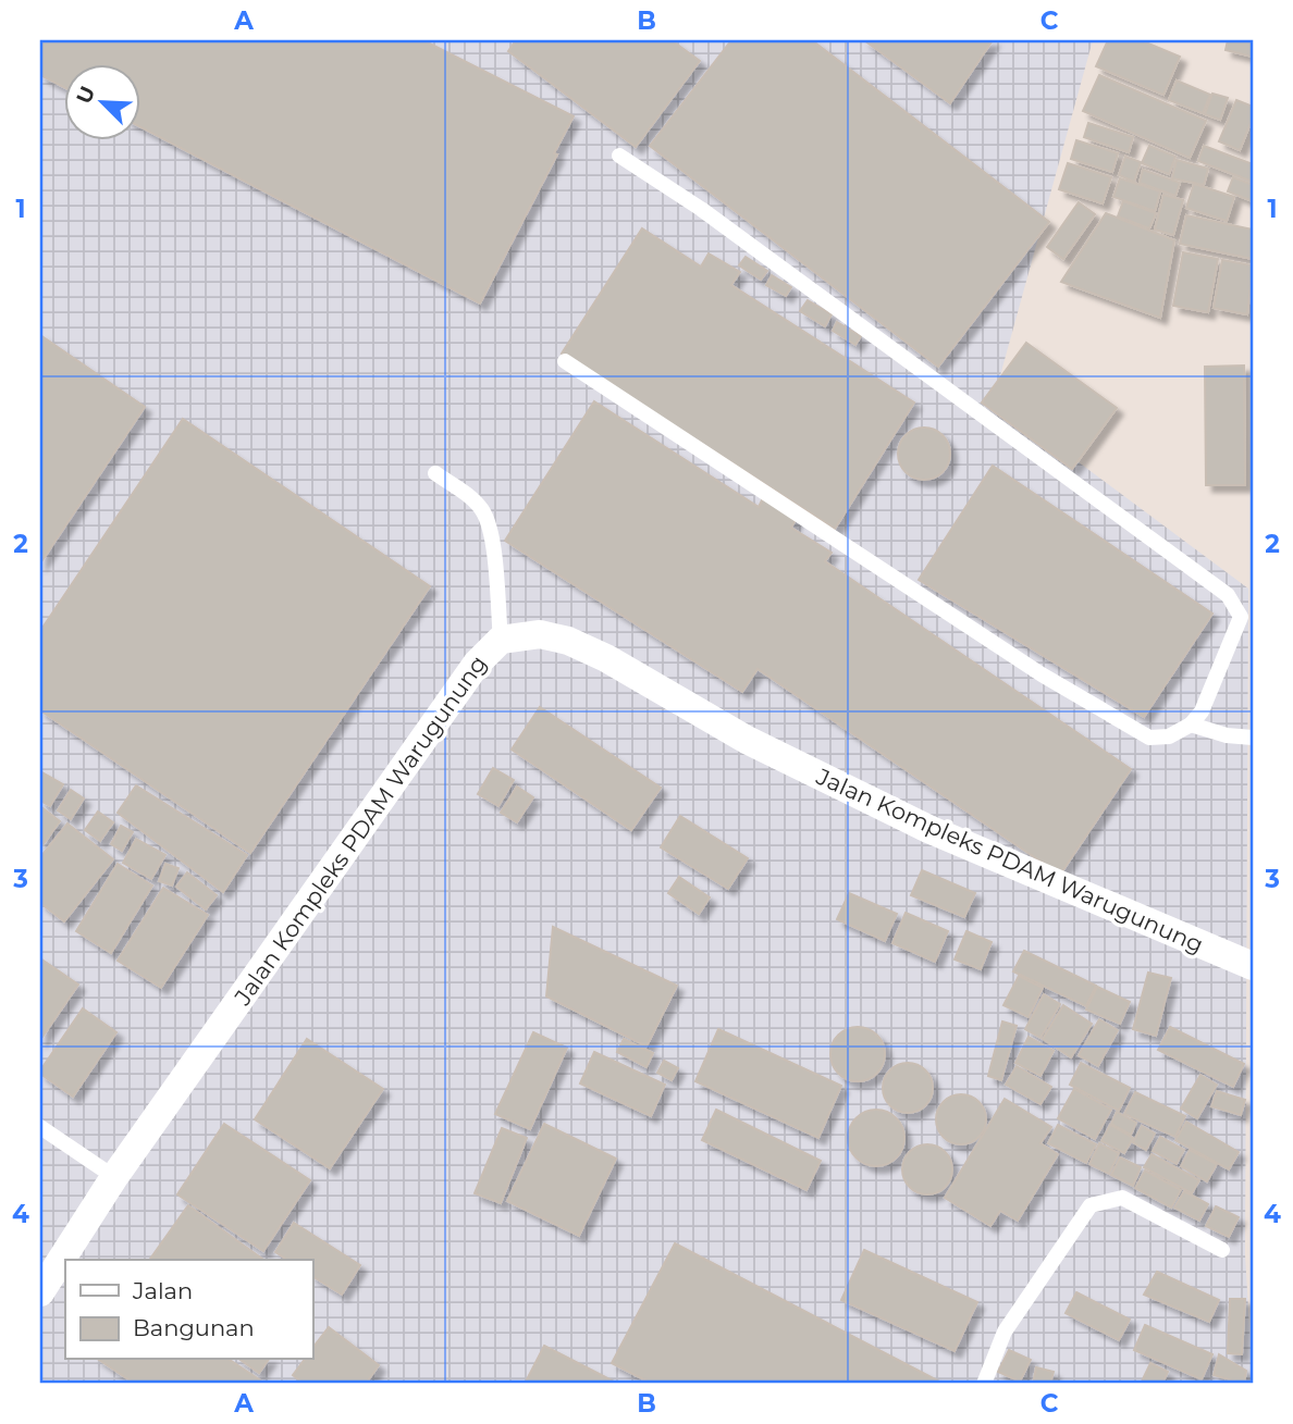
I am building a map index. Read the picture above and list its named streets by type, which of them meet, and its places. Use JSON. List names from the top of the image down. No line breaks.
{"streets":{"street":["Jalan Kompleks PDAM Warugunung"]},"legend":["Jalan","Bangunan"],"north":"top left","grid":{"columns":["A","B","C"],"rows":["1","2","3","4"]}}
